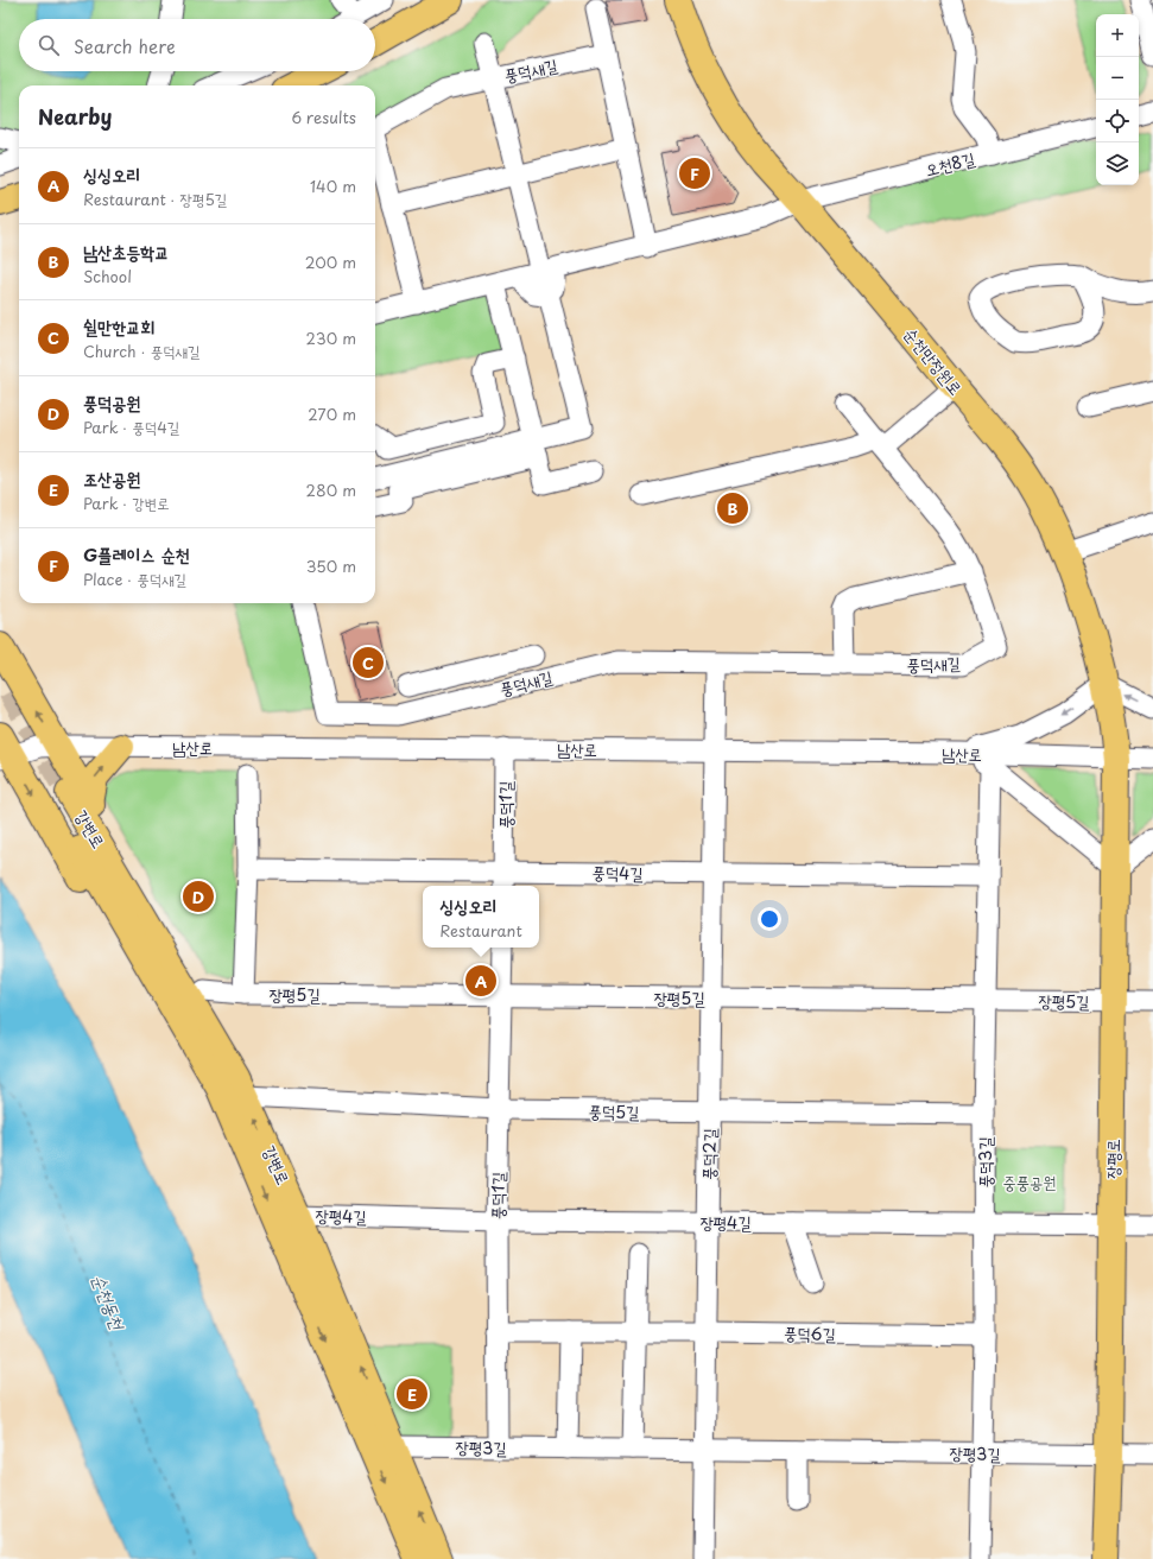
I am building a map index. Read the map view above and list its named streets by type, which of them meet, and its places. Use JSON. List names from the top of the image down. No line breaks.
{"streets":{"main road":["순천만정원로","강변로","장평로"],"street":["풍덕새길","오천8길","남산로","풍덕1길","풍덕4길","장평5길","풍덕5길","풍덕2길","풍덕3길","장평4길","풍덕6길","장평3길"]},"crossings":[["풍덕새길","풍덕2길"],["오천8길","순천만정원로"],["순천만정원로","남산로"],["순천만정원로","장평로"],["남산로","풍덕1길"],["남산로","풍덕2길"],["남산로","장평로"],["풍덕1길","풍덕4길"],["풍덕1길","장평5길"],["풍덕1길","풍덕5길"],["풍덕1길","장평4길"],["풍덕1길","풍덕6길"],["풍덕1길","장평3길"],["강변로","풍덕5길"],["강변로","장평4길"],["강변로","장평3길"],["풍덕4길","풍덕2길"],["풍덕4길","풍덕3길"],["장평5길","풍덕2길"],["장평5길","장평로"],["장평5길","풍덕3길"],["풍덕5길","풍덕2길"],["풍덕5길","풍덕3길"],["풍덕2길","장평4길"],["풍덕2길","풍덕6길"],["풍덕2길","장평3길"],["장평로","장평4길"],["장평로","장평3길"],["풍덕3길","장평4길"],["풍덕3길","풍덕6길"],["풍덕3길","장평3길"]],"water":["순천동천"],"parks":["중풍공원"],"page":{"map_buttons":["+","−"],"search":"Search here","heading":["Nearby","6 results"],"list":[{"mark":"A","name":"싱싱오리","note":"Restaurant · 장평5길","value":"140 m"},{"mark":"B","name":"남산초등학교","note":"School","value":"200 m"},{"mark":"C","name":"쉴만한교회","note":"Church · 풍덕새길","value":"230 m"},{"mark":"D","name":"풍덕공원","note":"Park · 풍덕4길","value":"270 m"},{"mark":"E","name":"조산공원","note":"Park · 강변로","value":"280 m"},{"mark":"F","name":"G플레이스 순천","note":"Place · 풍덕새길","value":"350 m"}],"pins":["F","B","C","D","A","E"],"popup":["싱싱오리","Restaurant"]}}
